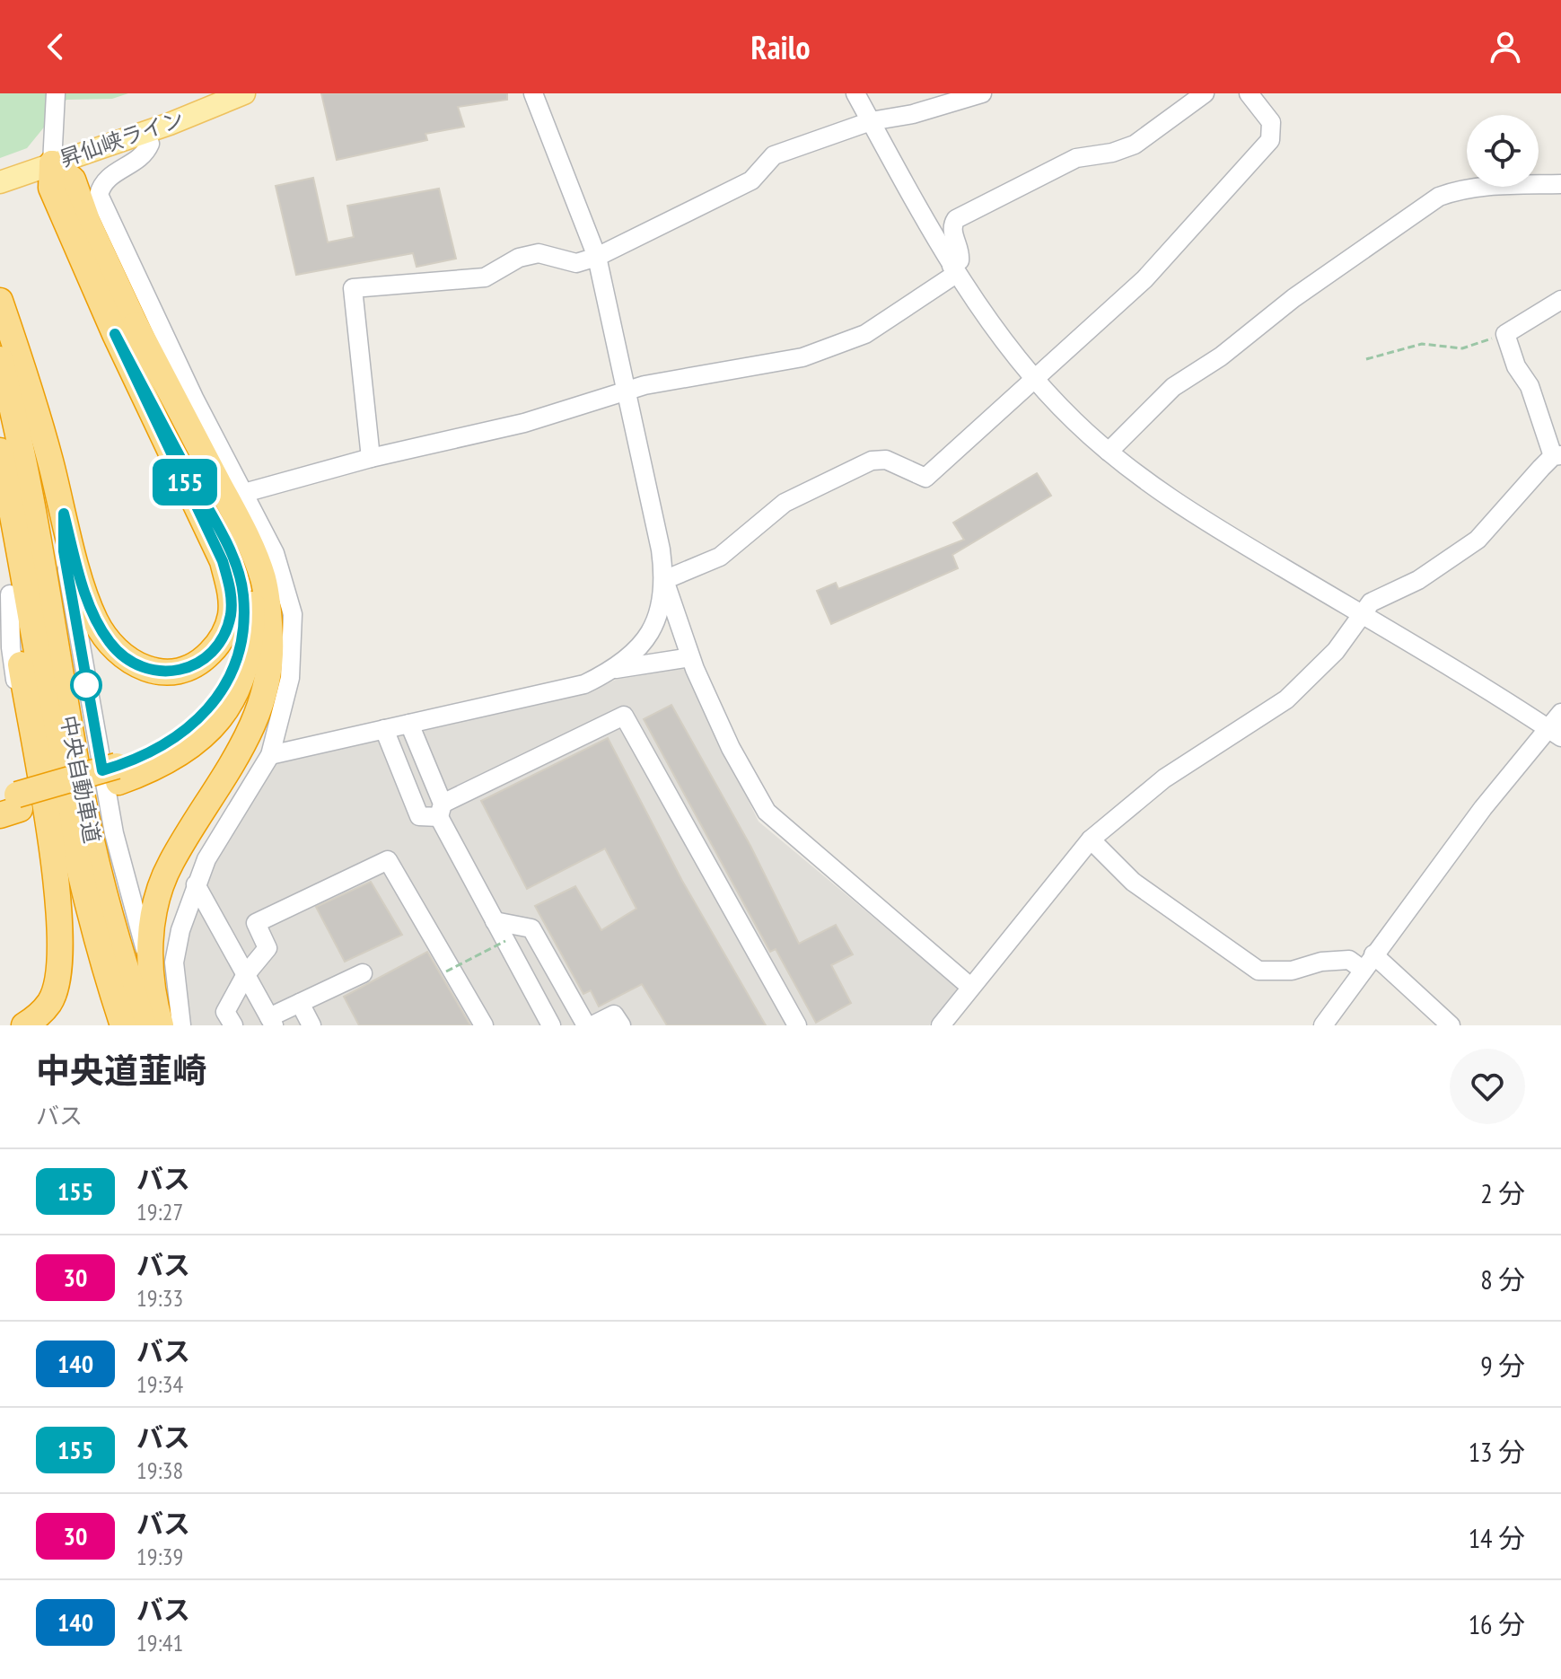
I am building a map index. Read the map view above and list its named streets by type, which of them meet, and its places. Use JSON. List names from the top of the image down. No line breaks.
{"streets":{"highway":["中央自動車道"],"main road":["昇仙峡ライン"]},"lines":["bus line 155"],"page":{"header":"Railo","on_map":"155","heading":["中央道韮崎","バス"],"list":[{"mark":"155","name":"バス","note":"19:27","value":"2 分"},{"mark":"30","name":"バス","note":"19:33","value":"8 分"},{"mark":"140","name":"バス","note":"19:34","value":"9 分"},{"mark":"155","name":"バス","note":"19:38","value":"13 分"},{"mark":"30","name":"バス","note":"19:39","value":"14 分"},{"mark":"140","name":"バス","note":"19:41","value":"16 分"}]}}
